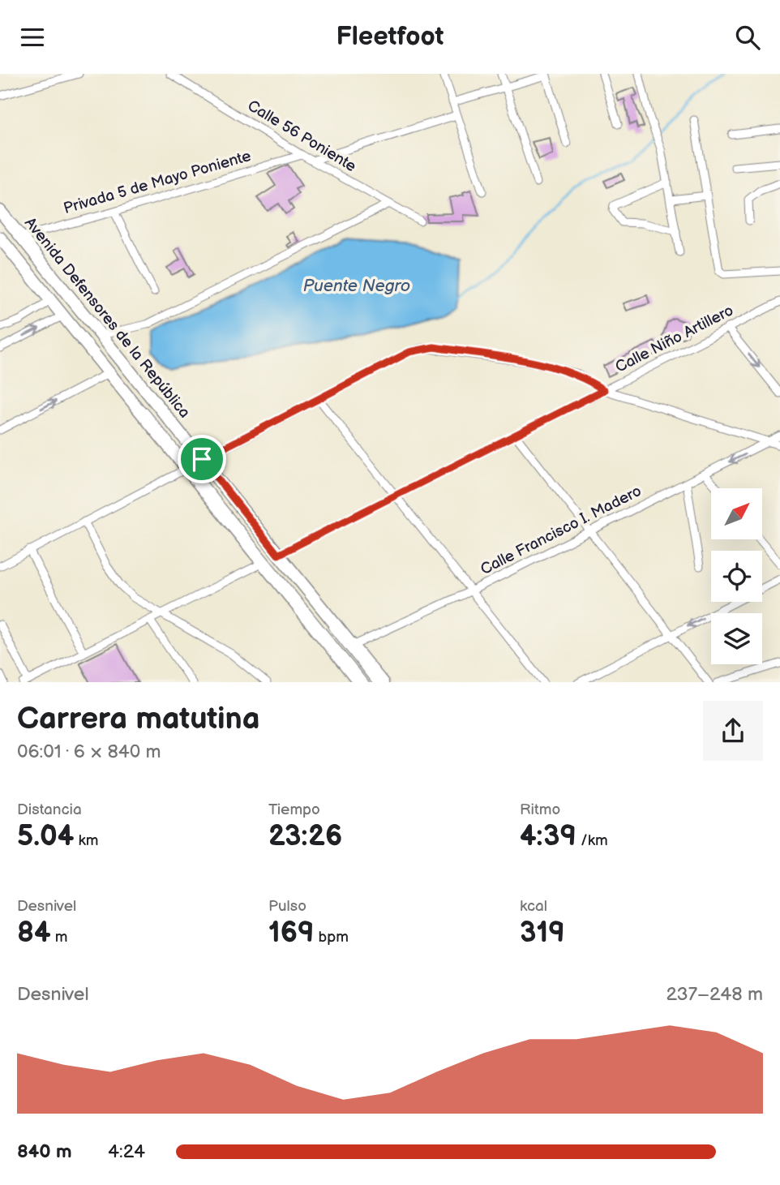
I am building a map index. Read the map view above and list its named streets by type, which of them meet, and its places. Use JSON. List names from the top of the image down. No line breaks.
{"streets":{"main road":["Avenida Defensores de la República"],"street":["Calle 56 Poniente","Privada 5 de Mayo Poniente","Calle Niño Artillero","Calle Francisco I. Madero"]},"crossings":[["Calle 56 Poniente","Privada 5 de Mayo Poniente"],["Privada 5 de Mayo Poniente","Avenida Defensores de la República"],["Avenida Defensores de la República","Calle Niño Artillero"],["Avenida Defensores de la República","Calle Francisco I. Madero"]],"water":["Puente Negro"],"north":"top right","page":{"header":"Fleetfoot","heading":["Carrera matutina","06:01 · 6 × 840 m"],"stats":[["Distancia","5.04 km"],["Tiempo","23:26"],["Ritmo","4:39 /km"],["Desnivel","84 m"],["Pulso","169 bpm"],["kcal","319"]],"chart":["Desnivel","237–248 m"],"list":[{"name":"840 m","note":"4:24"}]}}
